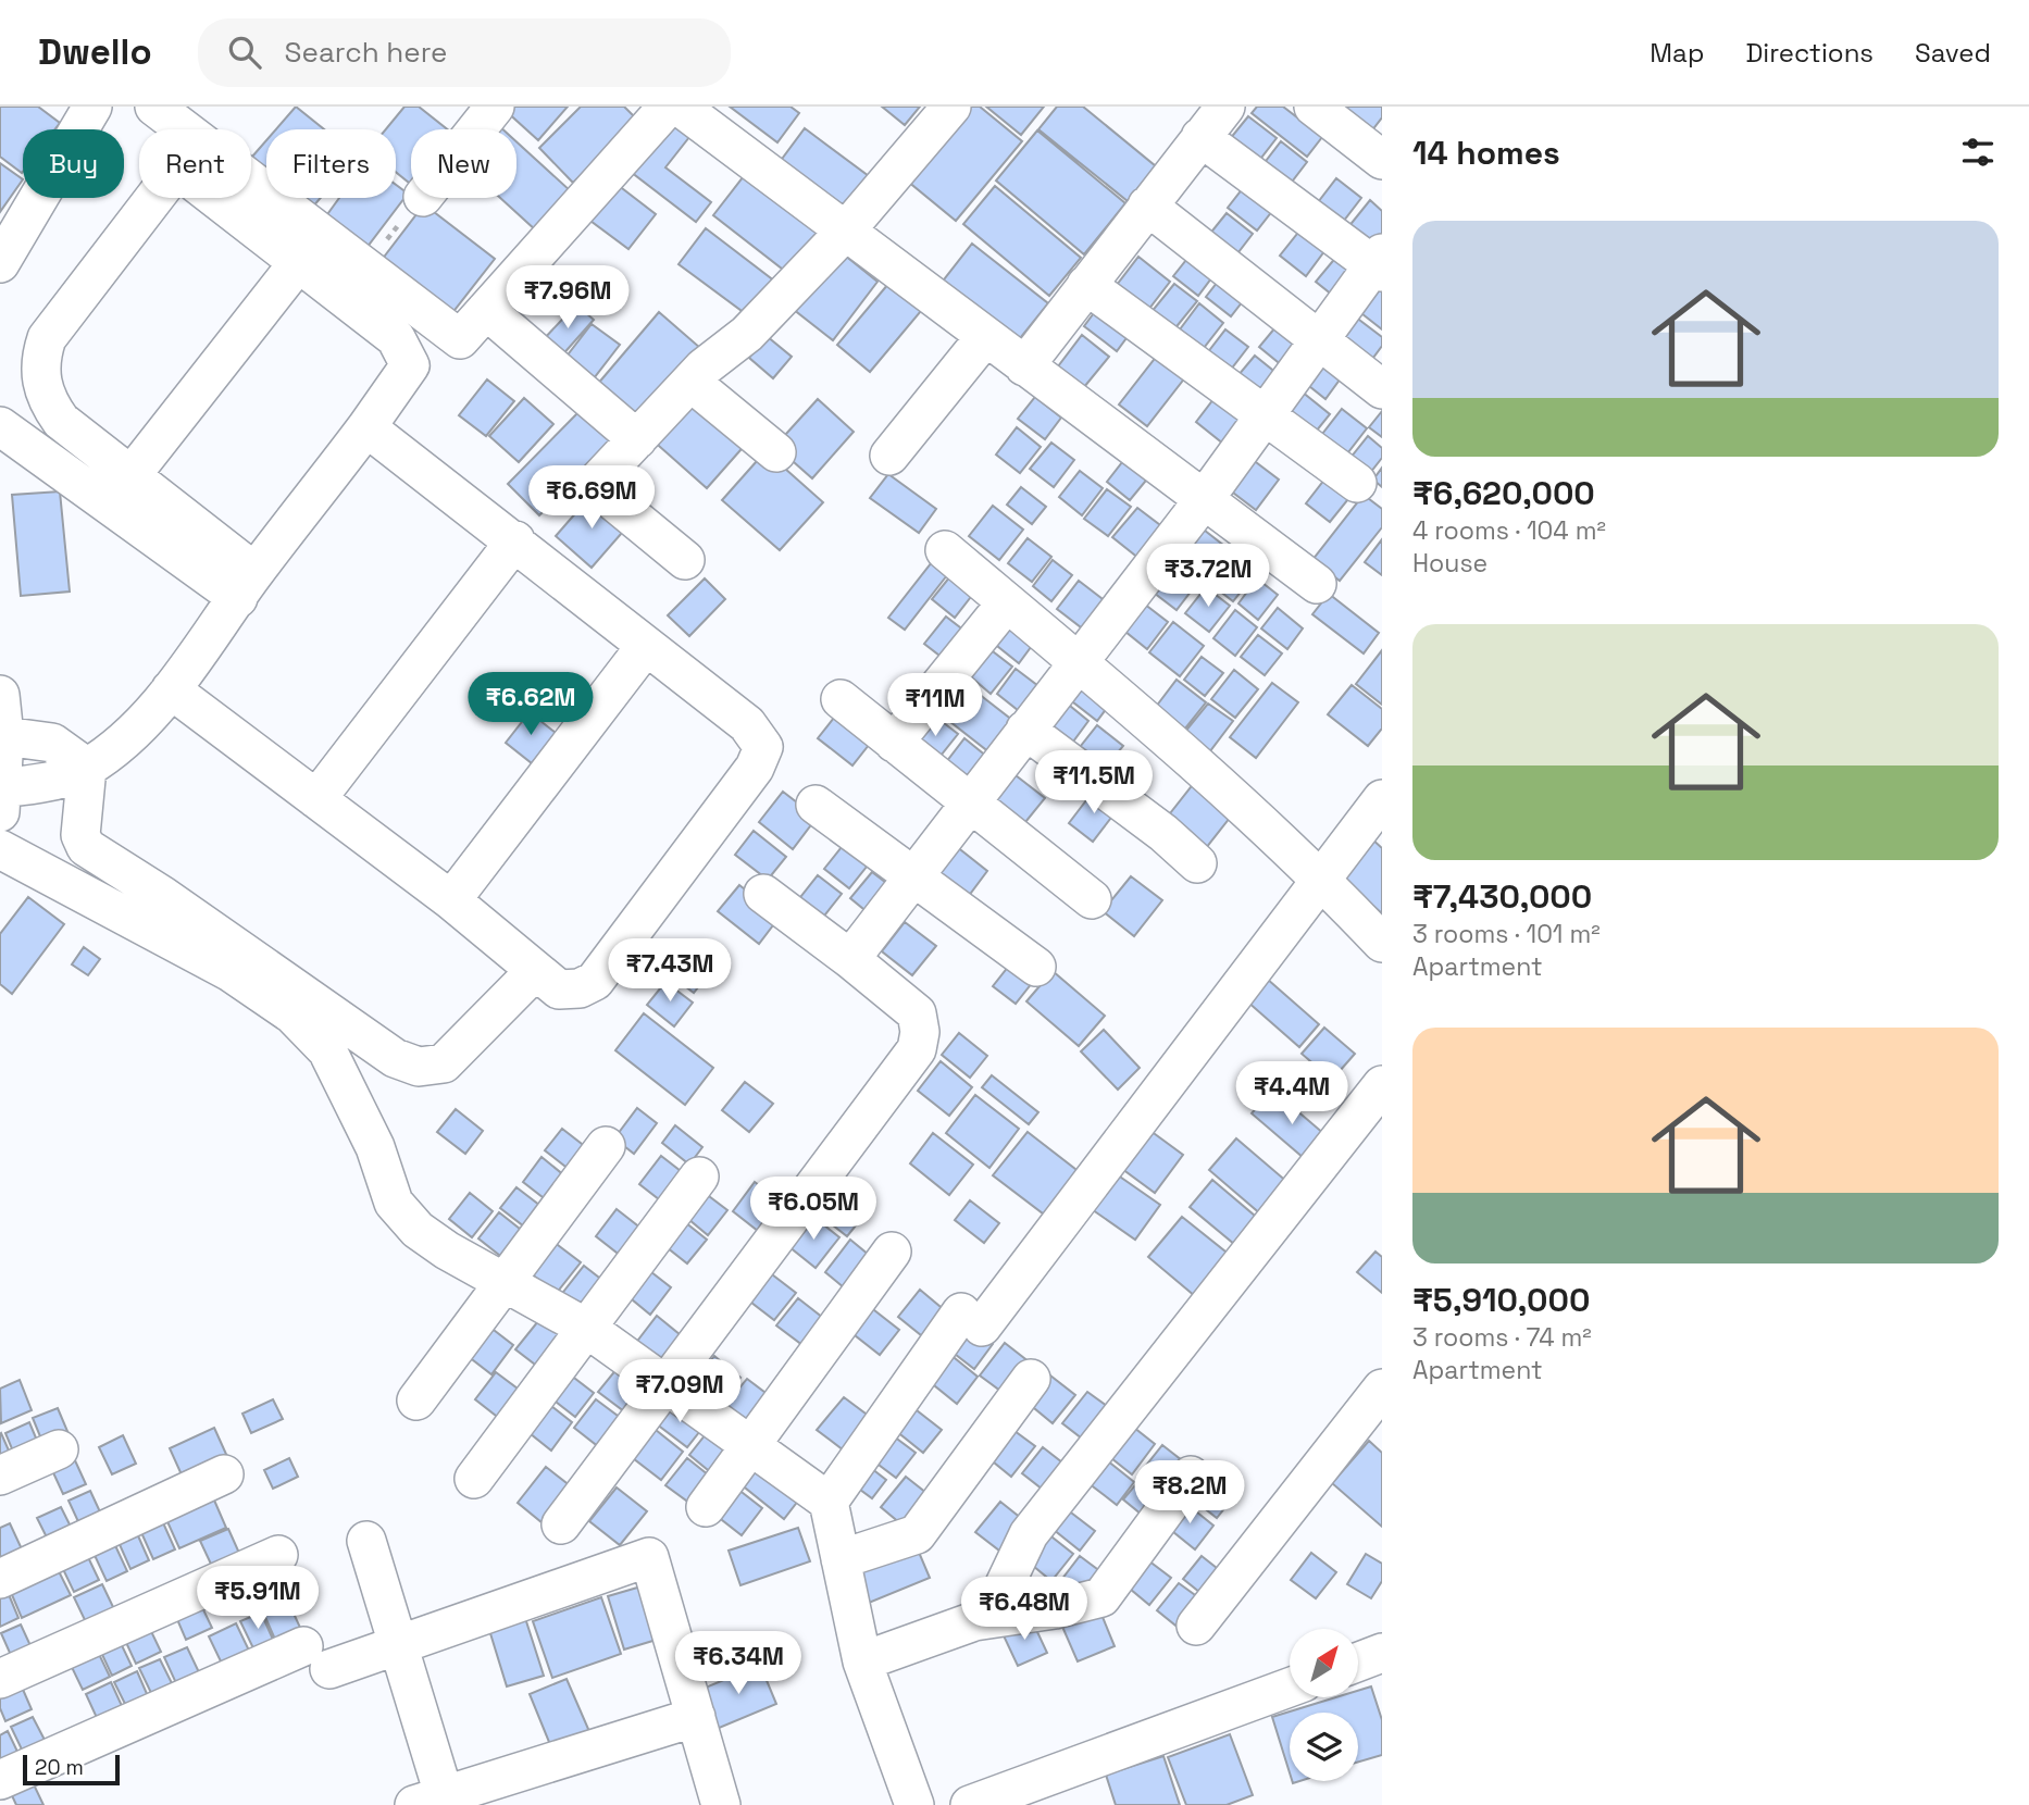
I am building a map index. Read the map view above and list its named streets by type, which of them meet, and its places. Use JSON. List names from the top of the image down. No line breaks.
{"scale_bar":"20 m","north":"top right","page":{"header":"Dwello","search":"Search here","nav":["Map","Directions","Saved"],"heading":"14 homes","chip":["Buy","Rent","Filters","New"],"list":[{"name":"₹6,620,000","note":"4 rooms · 104 m² · House"},{"name":"₹7,430,000","note":"3 rooms · 101 m² · Apartment"},{"name":"₹5,910,000","note":"3 rooms · 74 m² · Apartment"}],"price":["₹7.96M","₹6.69M","₹3.72M","₹6.62M","₹11M","₹11.5M","₹7.43M","₹4.4M","₹6.05M","₹7.09M","₹8.2M","₹5.91M","₹6.48M","₹6.34M"],"scale":"20 m"}}
